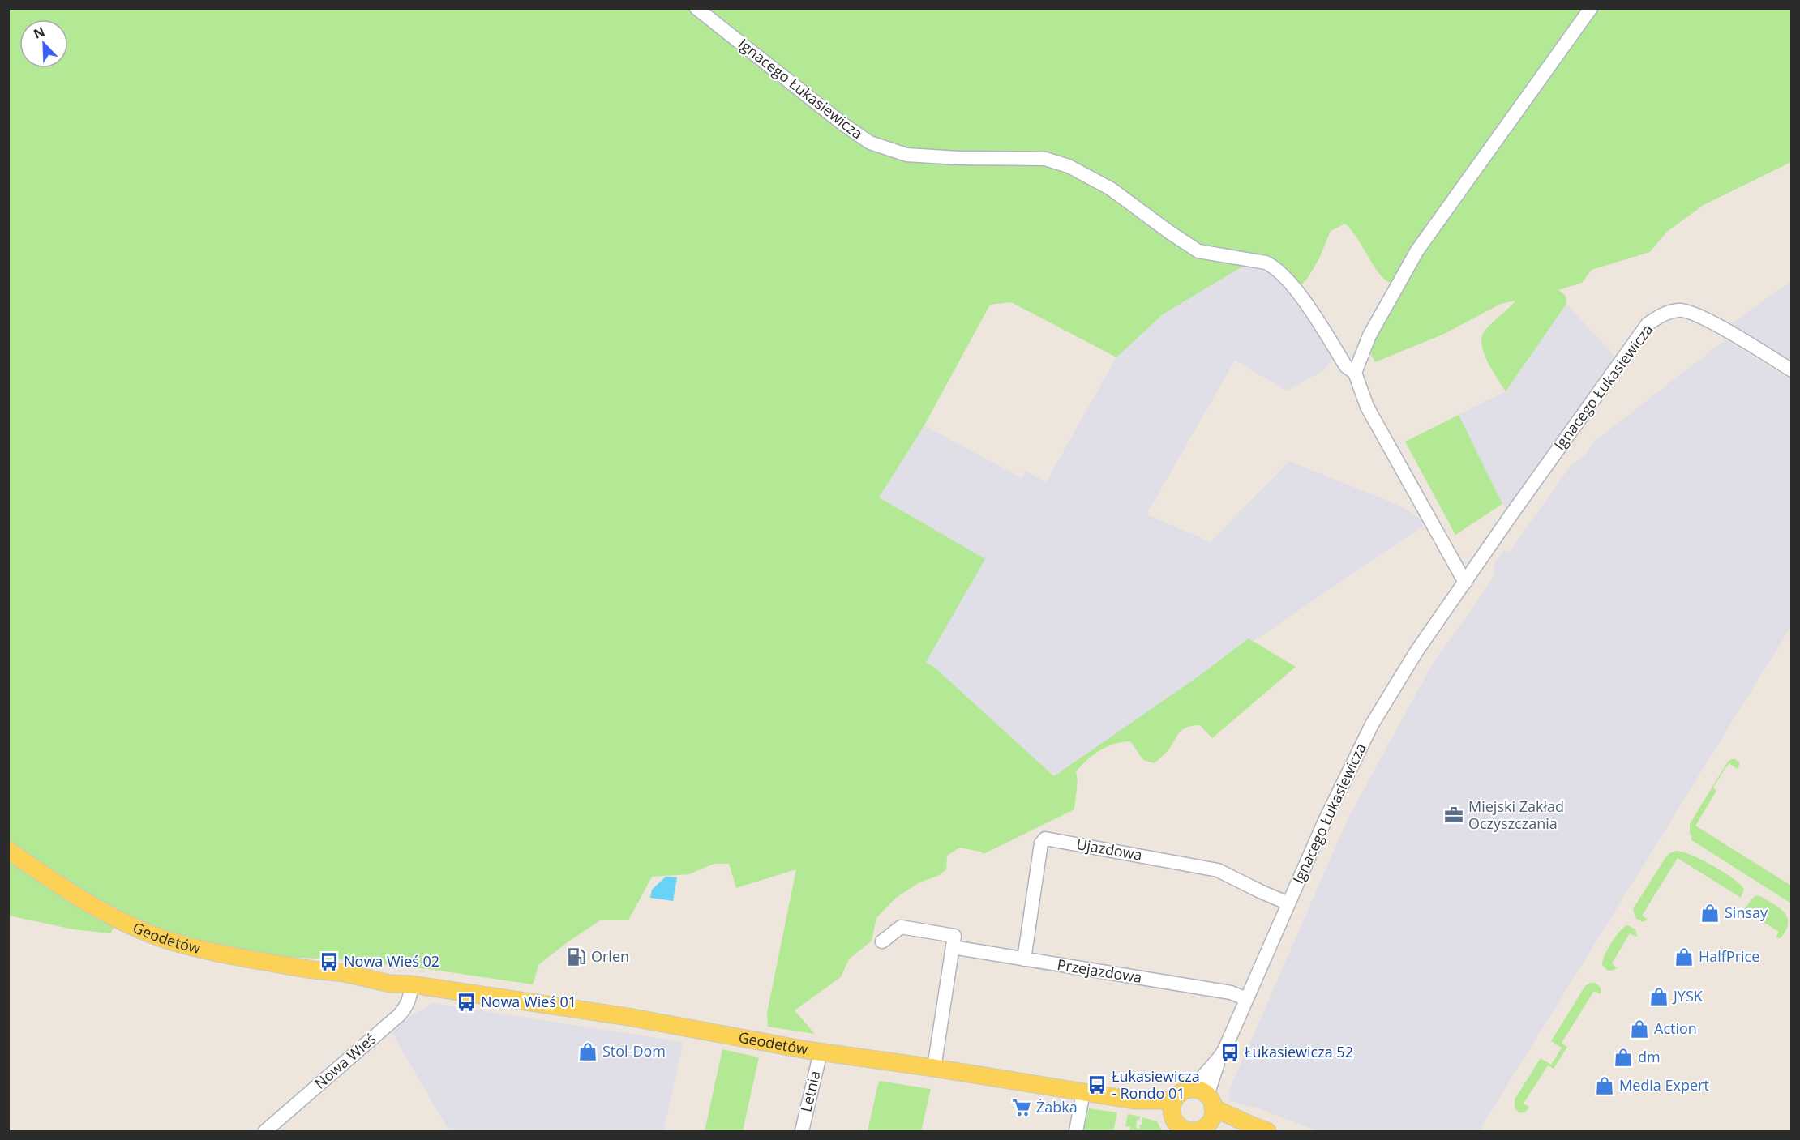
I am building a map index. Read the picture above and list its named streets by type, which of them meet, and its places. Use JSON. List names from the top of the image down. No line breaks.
{"streets":{"main road":["Geodetów"],"street":["Ignacego Łukasiewicza","Ujazdowa","Przejazdowa","Nowa Wieś","Letnia"]},"crossings":[["Ignacego Łukasiewicza","Ujazdowa"],["Ignacego Łukasiewicza","Przejazdowa"],["Ujazdowa","Przejazdowa"],["Geodetów","Nowa Wieś"],["Geodetów","Letnia"]],"places":{"office":["Miejski Zakład Oczyszczania"],"shop":["Sinsay","HalfPrice","JYSK","Action","Stol-Dom","dm","Media Expert"],"fuel station":["Orlen"],"bus stop":["Nowa Wieś 02","Nowa Wieś 01","Łukasiewicza 52","Łukasiewicza - Rondo 01"],"supermarket":["Żabka"]},"north":"top left"}
